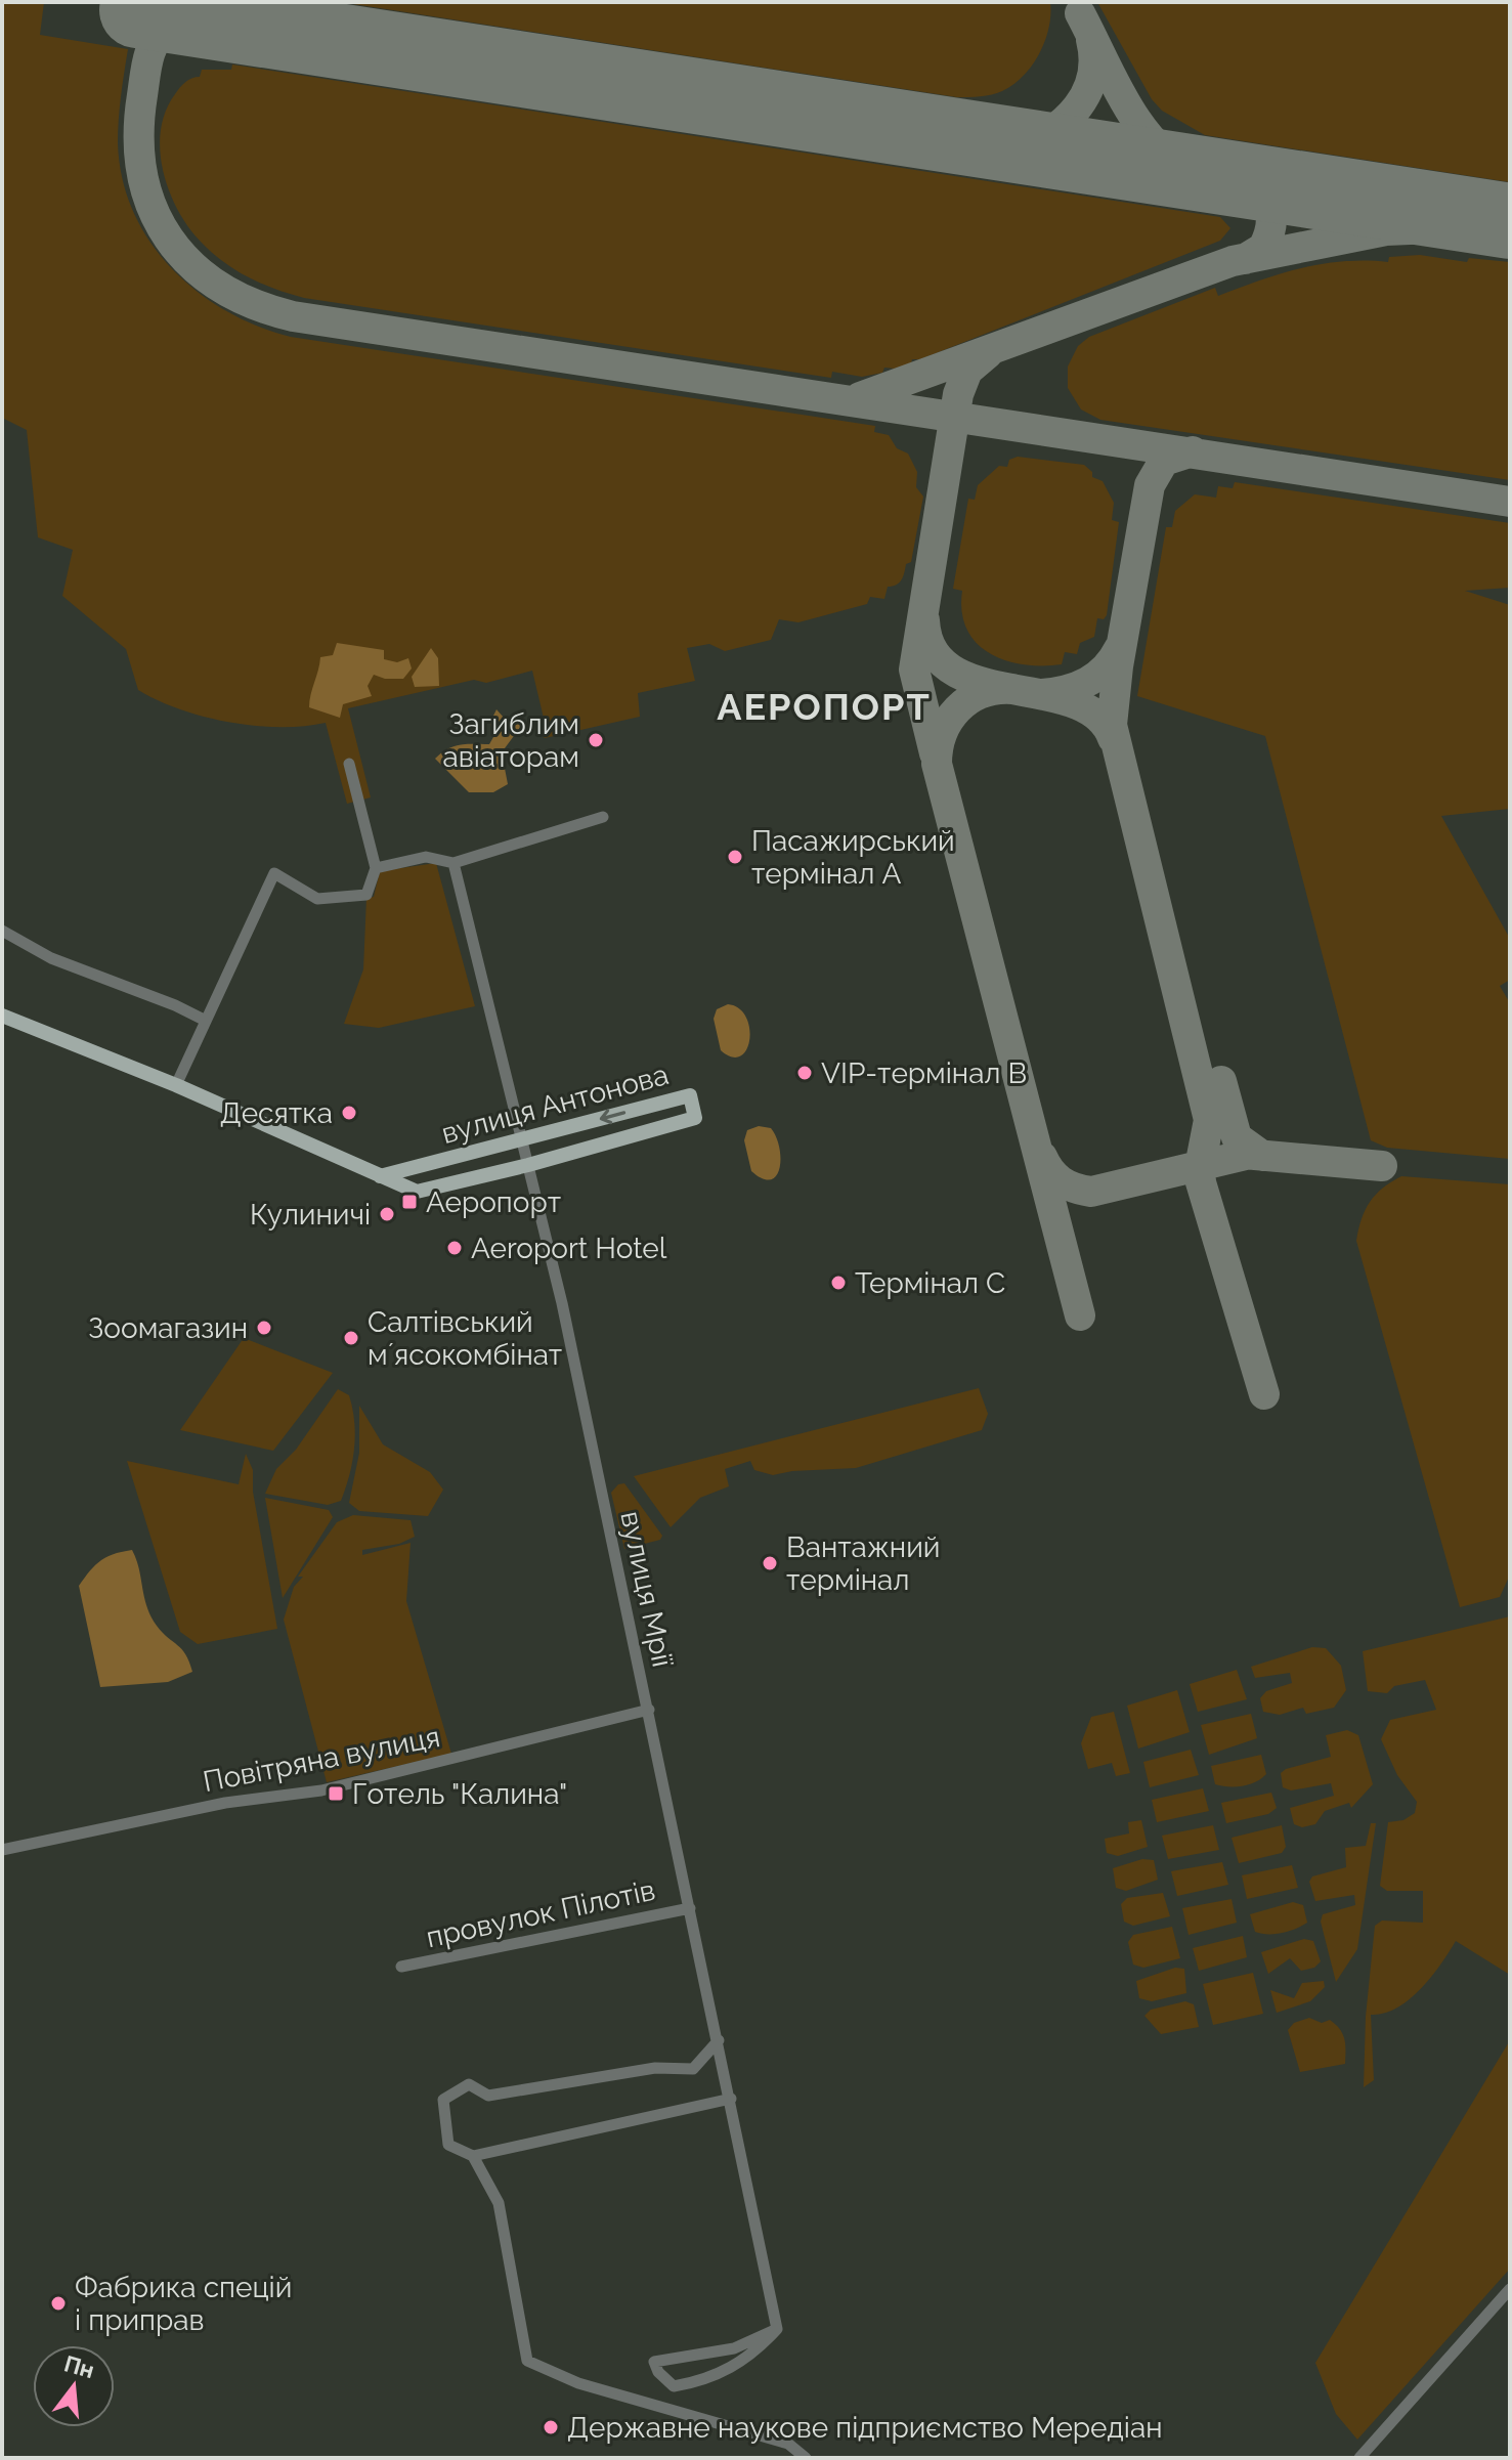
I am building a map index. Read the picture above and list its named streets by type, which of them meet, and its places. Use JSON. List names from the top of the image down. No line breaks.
{"streets":{"main road":["вулиця Антонова"],"street":["вулиця Мрії","Повітряна вулиця","провулок Пілотів"]},"crossings":[["вулиця Антонова","вулиця Мрії"],["вулиця Мрії","Повітряна вулиця"],["вулиця Мрії","провулок Пілотів"]],"districts":["АЕРОПОРТ"],"places":{"other":["Загиблим авіаторам","Пасажирський термінал A","VIP-термінал B","Десятка","Кулиничі","Aeroport Hotel","Термінал C","Зоомагазин","Салтівський мʼясокомбінат","Вантажний термінал","Фабрика спецій і приправ","Державне наукове підприємство Мередіан"],"transit":["Аеропорт","Готель \"Калина\""]},"north":"top"}
